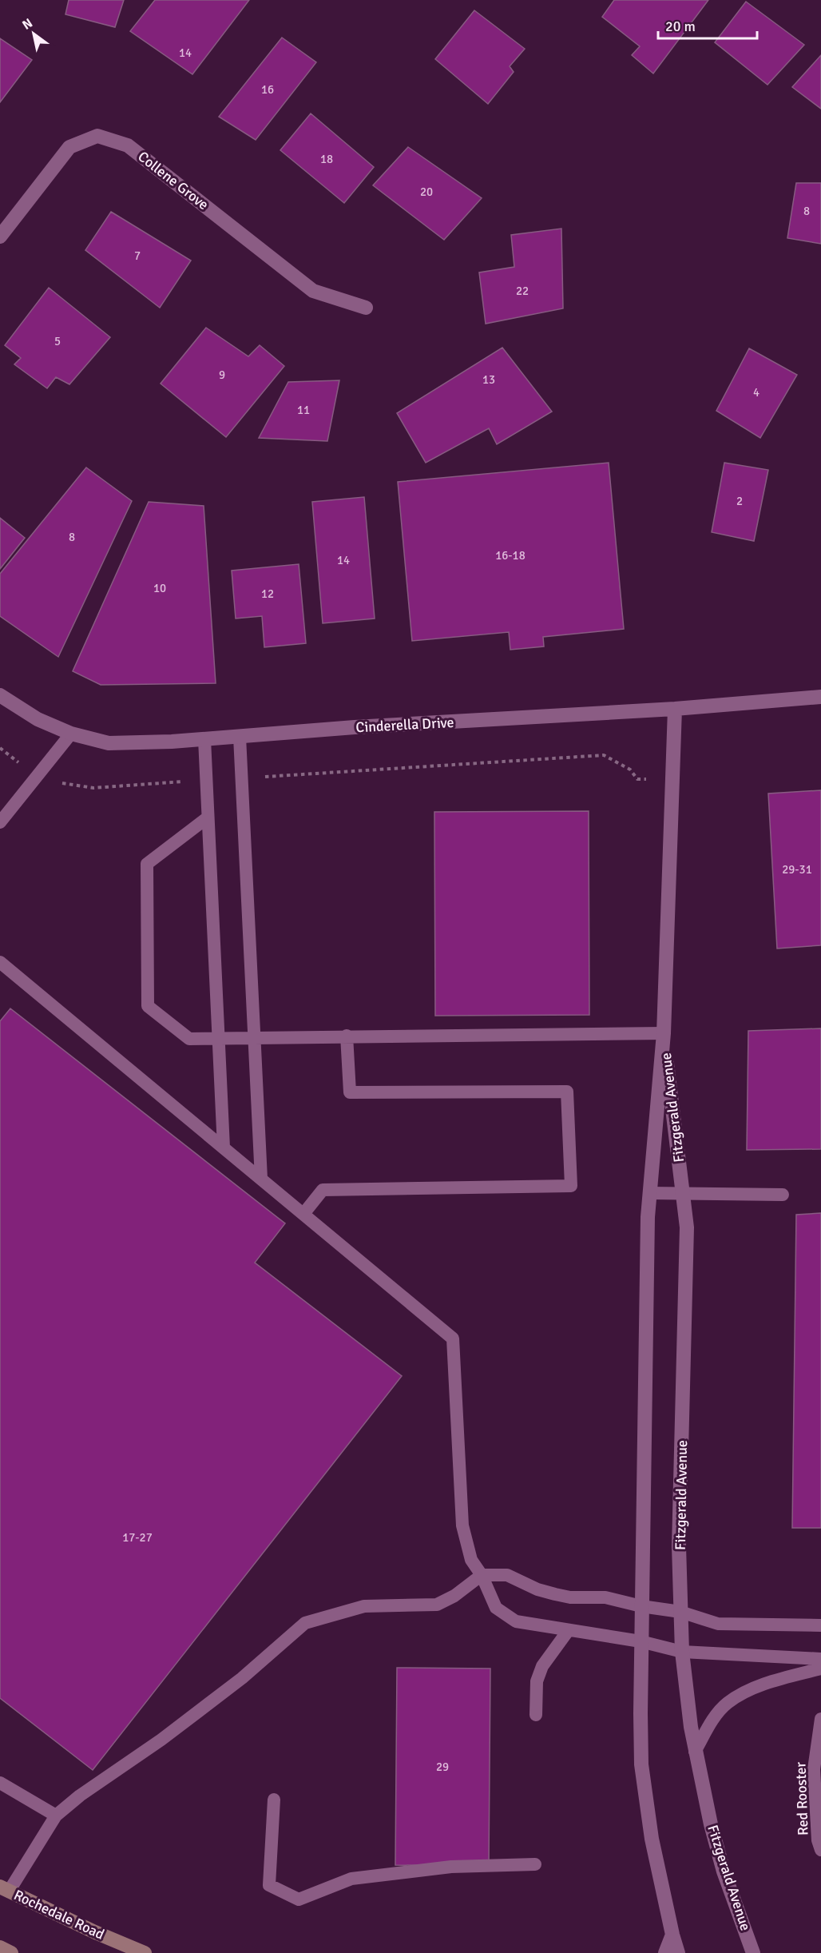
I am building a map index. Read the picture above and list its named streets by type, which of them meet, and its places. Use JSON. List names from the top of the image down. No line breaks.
{"streets":{"main road":["Rochedale Road"],"street":["Collene Grove","Cinderella Drive","Fitzgerald Avenue"],"lane":["Red Rooster"]},"crossings":[["Cinderella Drive","Fitzgerald Avenue"]],"house_numbers":["14","16","18","20","8","7","22","5","9","13","4","11","2","8","16-18","14","10","12","29-31","17-27","29"],"scale_bar":"20 m","north":"top left"}
